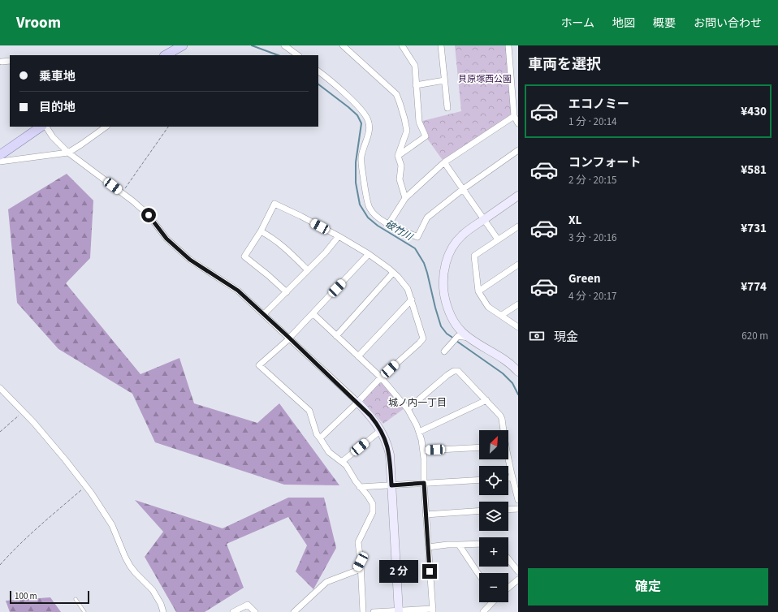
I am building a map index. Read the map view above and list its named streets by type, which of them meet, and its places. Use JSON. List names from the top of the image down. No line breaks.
{"districts":["城ノ内一丁目"],"water":["破竹川"],"parks":["貝原塚西公園"],"scale_bar":"100 m","north":"top right","page":{"header":"Vroom","nav":["ホーム","地図","概要","お問い合わせ"],"heading":"車両を選択","banner":["乗車地","目的地"],"list":[{"name":"エコノミー","note":"1 分 · 20:14","value":"¥430"},{"name":"コンフォート","note":"2 分 · 20:15","value":"¥581"},{"name":"XL","note":"3 分 · 20:16","value":"¥731"},{"name":"Green","note":"4 分 · 20:17","value":"¥774"}],"pay":["現金","620 m"],"map_buttons":["+","−"],"bubble":"2 分","buttons":"確定","scale":"100 m"}}
